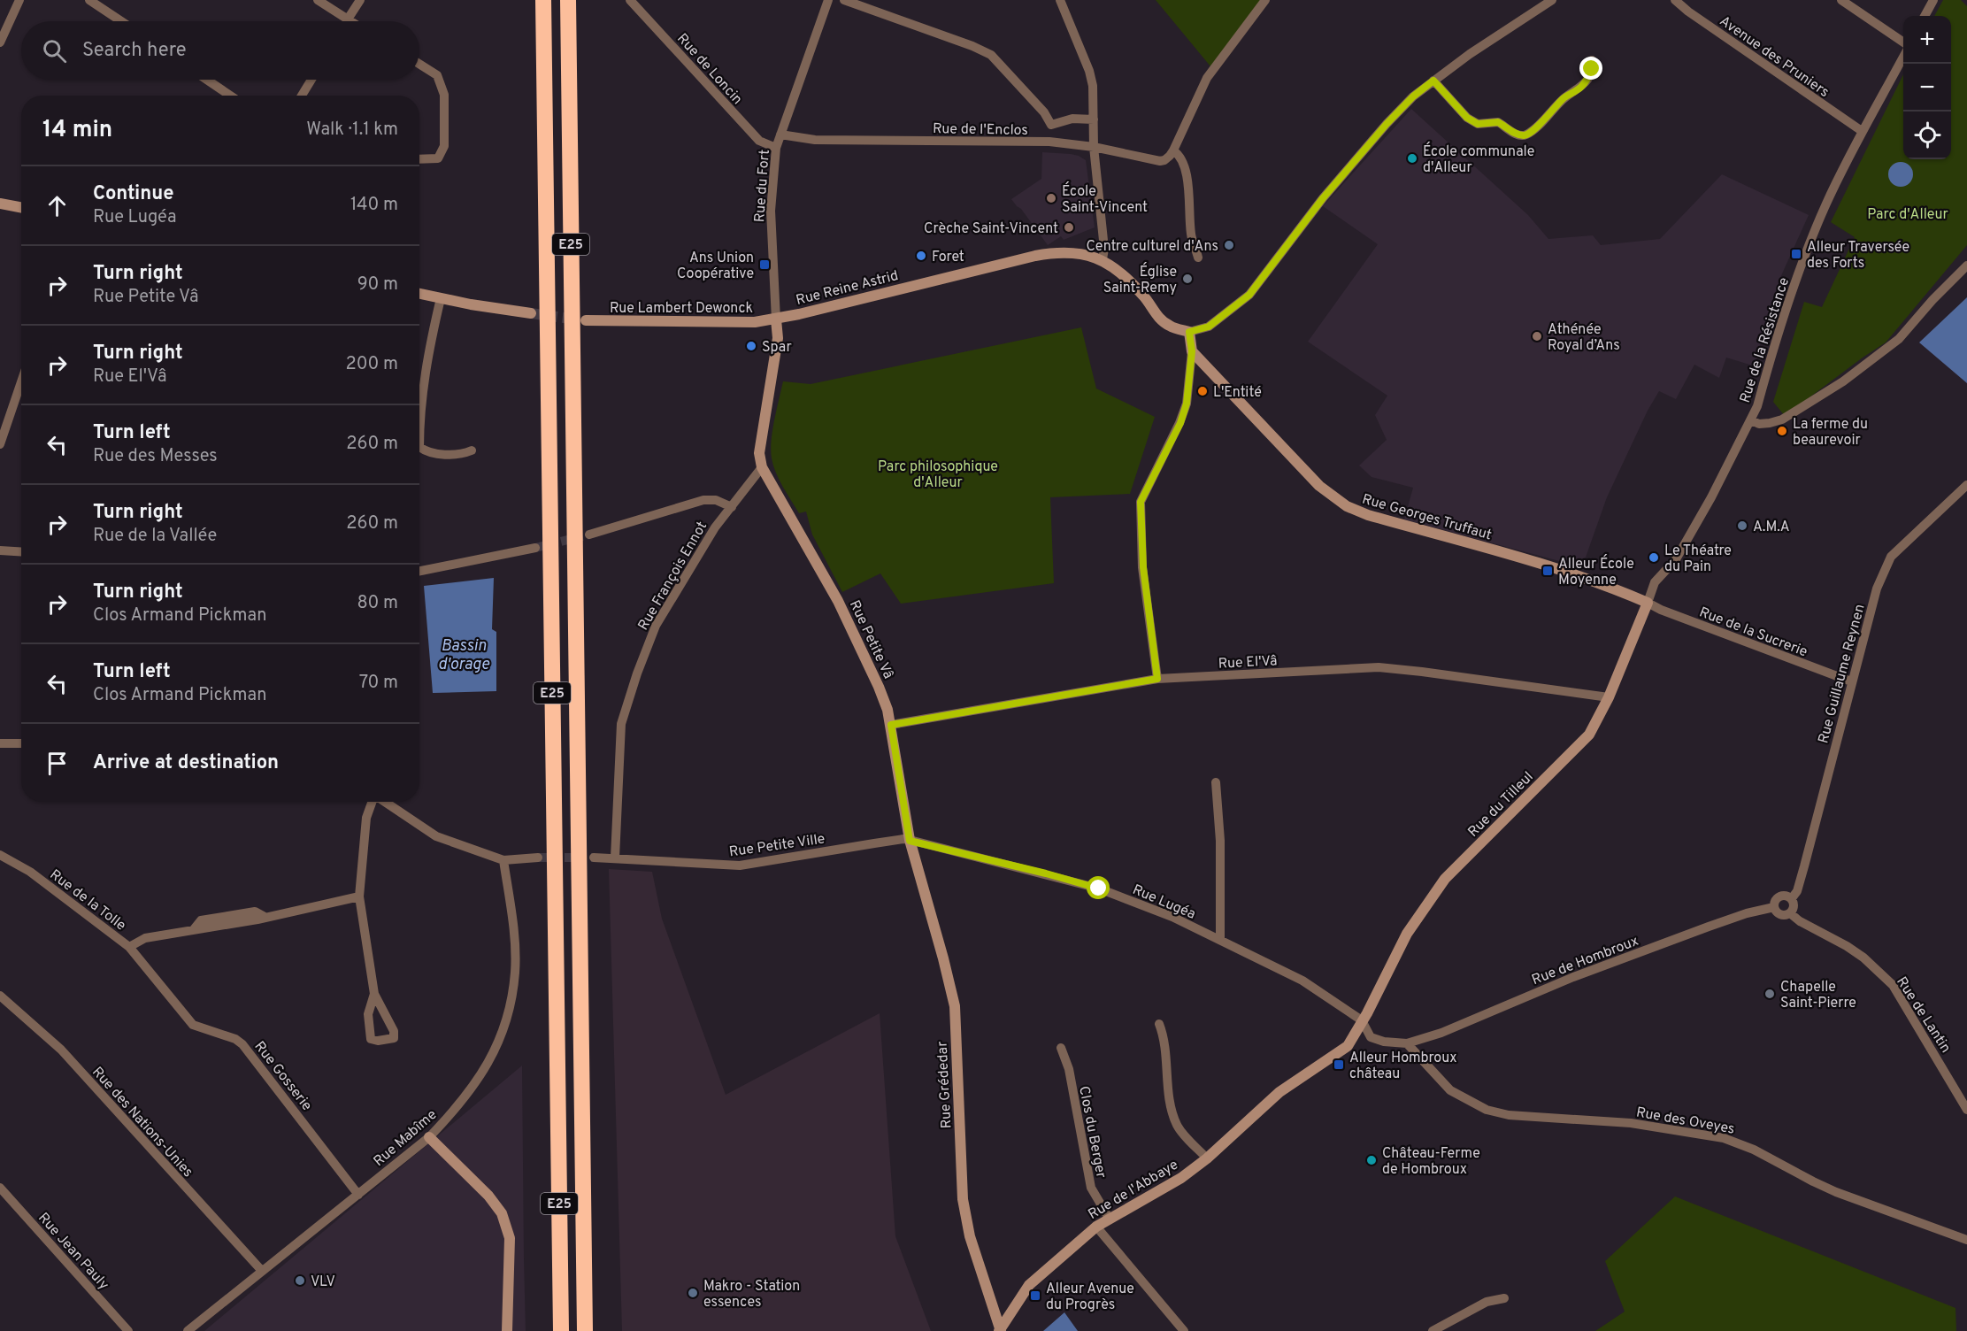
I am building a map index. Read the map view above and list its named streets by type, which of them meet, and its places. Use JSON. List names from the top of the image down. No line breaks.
{"streets":{"highway":["E25"],"street":["Avenue des Pruniers","Rue de Loncin","Rue de l'Enclos","Rue du Fort","Rue Reine Astrid","Rue Lambert Dewonck","Rue de la Résistance","Rue Georges Truffaut","Rue François Ennot","Rue de la Sucrerie","Rue Petite Vâ","Rue El'Vâ","Rue Guillaume Reynen","Rue du Tilleul","Rue Petite Ville","Rue de la Tolle","Rue Lugéa","Rue de Hombroux","Rue de Lantin","Rue Gosserie","Rue Grédedar","Rue des Oveyes","Rue des Nations-Unies","Clos du Berger","Rue Mabîme","Rue de l'Abbaye","Rue Jean Pauly"]},"crossings":[["Avenue des Pruniers","Rue de la Résistance"],["Rue de Loncin","Rue du Fort"],["Rue de l'Enclos","Rue du Fort"],["Rue du Fort","Rue Reine Astrid"],["Rue du Fort","Rue Lambert Dewonck"],["Rue Reine Astrid","Rue Lambert Dewonck"],["Rue de la Résistance","Rue Georges Truffaut"],["Rue de la Résistance","Rue de la Sucrerie"],["Rue de la Résistance","Rue du Tilleul"],["Rue Georges Truffaut","Rue de la Sucrerie"],["Rue Georges Truffaut","Rue du Tilleul"],["Rue François Ennot","Rue Petite Vâ"],["Rue François Ennot","Rue Petite Ville"],["Rue de la Sucrerie","Rue Guillaume Reynen"],["Rue de la Sucrerie","Rue du Tilleul"],["Rue Petite Vâ","Rue El'Vâ"],["Rue Petite Vâ","Rue Petite Ville"],["Rue Petite Vâ","Rue Lugéa"],["Rue Petite Vâ","Rue Grédedar"],["Rue El'Vâ","Rue du Tilleul"],["Rue Guillaume Reynen","Rue de Hombroux"],["Rue Guillaume Reynen","Rue de Lantin"],["Rue du Tilleul","Rue Lugéa"],["Rue du Tilleul","Rue de l'Abbaye"],["Rue Petite Ville","Rue Lugéa"],["Rue Petite Ville","Rue Grédedar"],["Rue de la Tolle","Rue Gosserie"],["Rue Lugéa","Rue de Hombroux"],["Rue Lugéa","Rue Grédedar"],["Rue Lugéa","Rue des Oveyes"],["Rue Lugéa","Rue de l'Abbaye"],["Rue de Hombroux","Rue de Lantin"],["Rue de Hombroux","Rue des Oveyes"],["Rue Gosserie","Rue Mabîme"],["Rue Grédedar","Rue de l'Abbaye"],["Rue des Nations-Unies","Rue Mabîme"],["Clos du Berger","Rue de l'Abbaye"]],"water":["Bassin d'orage"],"parks":["Parc d'Alleur","Parc philosophique d'Alleur"],"places":{"other":["École communale d'Alleur","École Saint-Vincent","Crèche Saint-Vincent","Centre culturel d'Ans","Foret","Église Saint-Remy","Athénée Royal d’Ans","Spar","L'Entité","La ferme du beaurevoir","A.M.A","Le Théatre du Pain","Chapelle Saint-Pierre","Château-Ferme de Hombroux","VLV","Makro - Station essences"],"transit":["Alleur Traversée des Forts","Ans Union Coopérative","Alleur École Moyenne","Alleur Hombroux château","Alleur Avenue du Progrès"]},"page":{"map_buttons":["+","−"],"search":"Search here","heading":["14 min","Walk · 1.1 km"],"list":[["Continue","Rue Lugéa","140 m"],["Turn right","Rue Petite Vâ","90 m"],["Turn right","Rue El'Vâ","200 m"],["Turn left","Rue des Messes","260 m"],["Turn right","Rue de la Vallée","260 m"],["Turn right","Clos Armand Pickman","80 m"],["Turn left","Clos Armand Pickman","70 m"],"Arrive at destination"]}}
